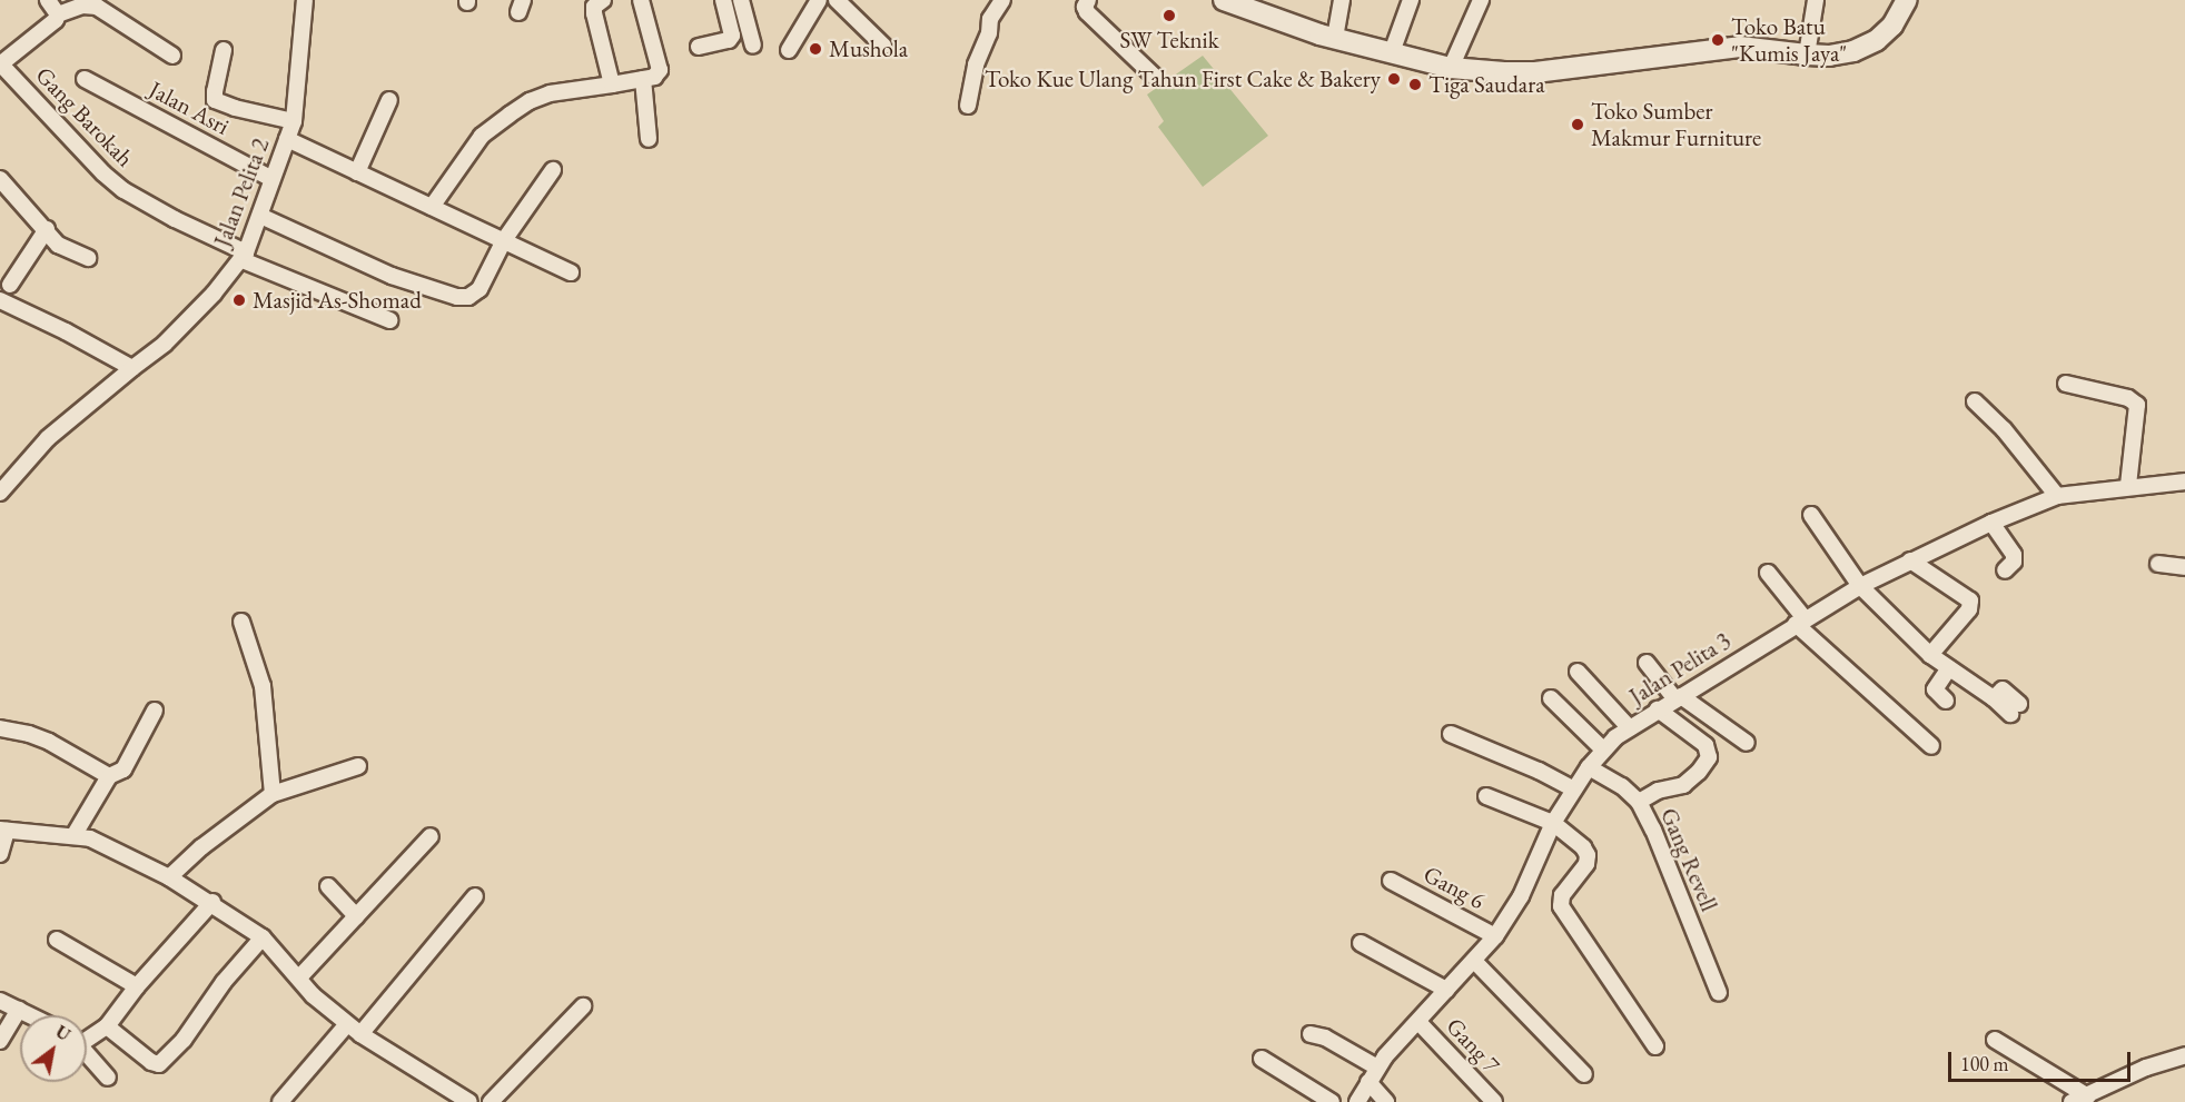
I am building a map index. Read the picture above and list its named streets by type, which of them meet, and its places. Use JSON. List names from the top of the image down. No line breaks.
{"streets":{"street":["Jalan Asri","Gang Barokah","Jalan Pelita 2","Jalan Pelita 3","Gang Revell","Gang 6","Gang 7"]},"crossings":[["Jalan Asri","Jalan Pelita 2"],["Gang Barokah","Jalan Pelita 2"],["Jalan Pelita 3","Gang Revell"],["Jalan Pelita 3","Gang 6"],["Jalan Pelita 3","Gang 7"]],"places":["SW Teknik","Toko Batu \"Kumis Jaya\"","Mushola","Toko Kue Ulang Tahun First Cake & Bakery","Tiga Saudara","Toko Sumber Makmur Furniture","Masjid As-Shomad"],"scale_bar":"100 m","north":"top right"}
